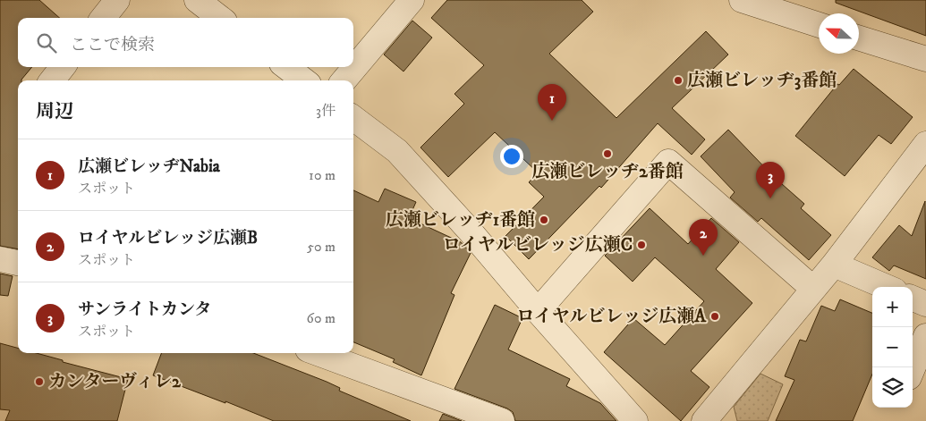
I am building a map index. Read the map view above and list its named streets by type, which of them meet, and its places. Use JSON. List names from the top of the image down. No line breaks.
{"places":["広瀬ビレッヂ3番館","広瀬ビレッヂ2番館","広瀬ビレッヂ1番館","ロイヤルビレッジ広瀬C","ロイヤルビレッジ広瀬A","カンターヴィレ2"],"north":"left","page":{"search":"ここで検索","heading":["周辺","3件"],"pins":["1","3","2"],"list":[{"mark":"1","name":"広瀬ビレッヂNabia","note":"スポット","value":"10 m"},{"mark":"2","name":"ロイヤルビレッジ広瀬B","note":"スポット","value":"50 m"},{"mark":"3","name":"サンライトカンタ","note":"スポット","value":"60 m"}],"map_buttons":["+","−"]}}
